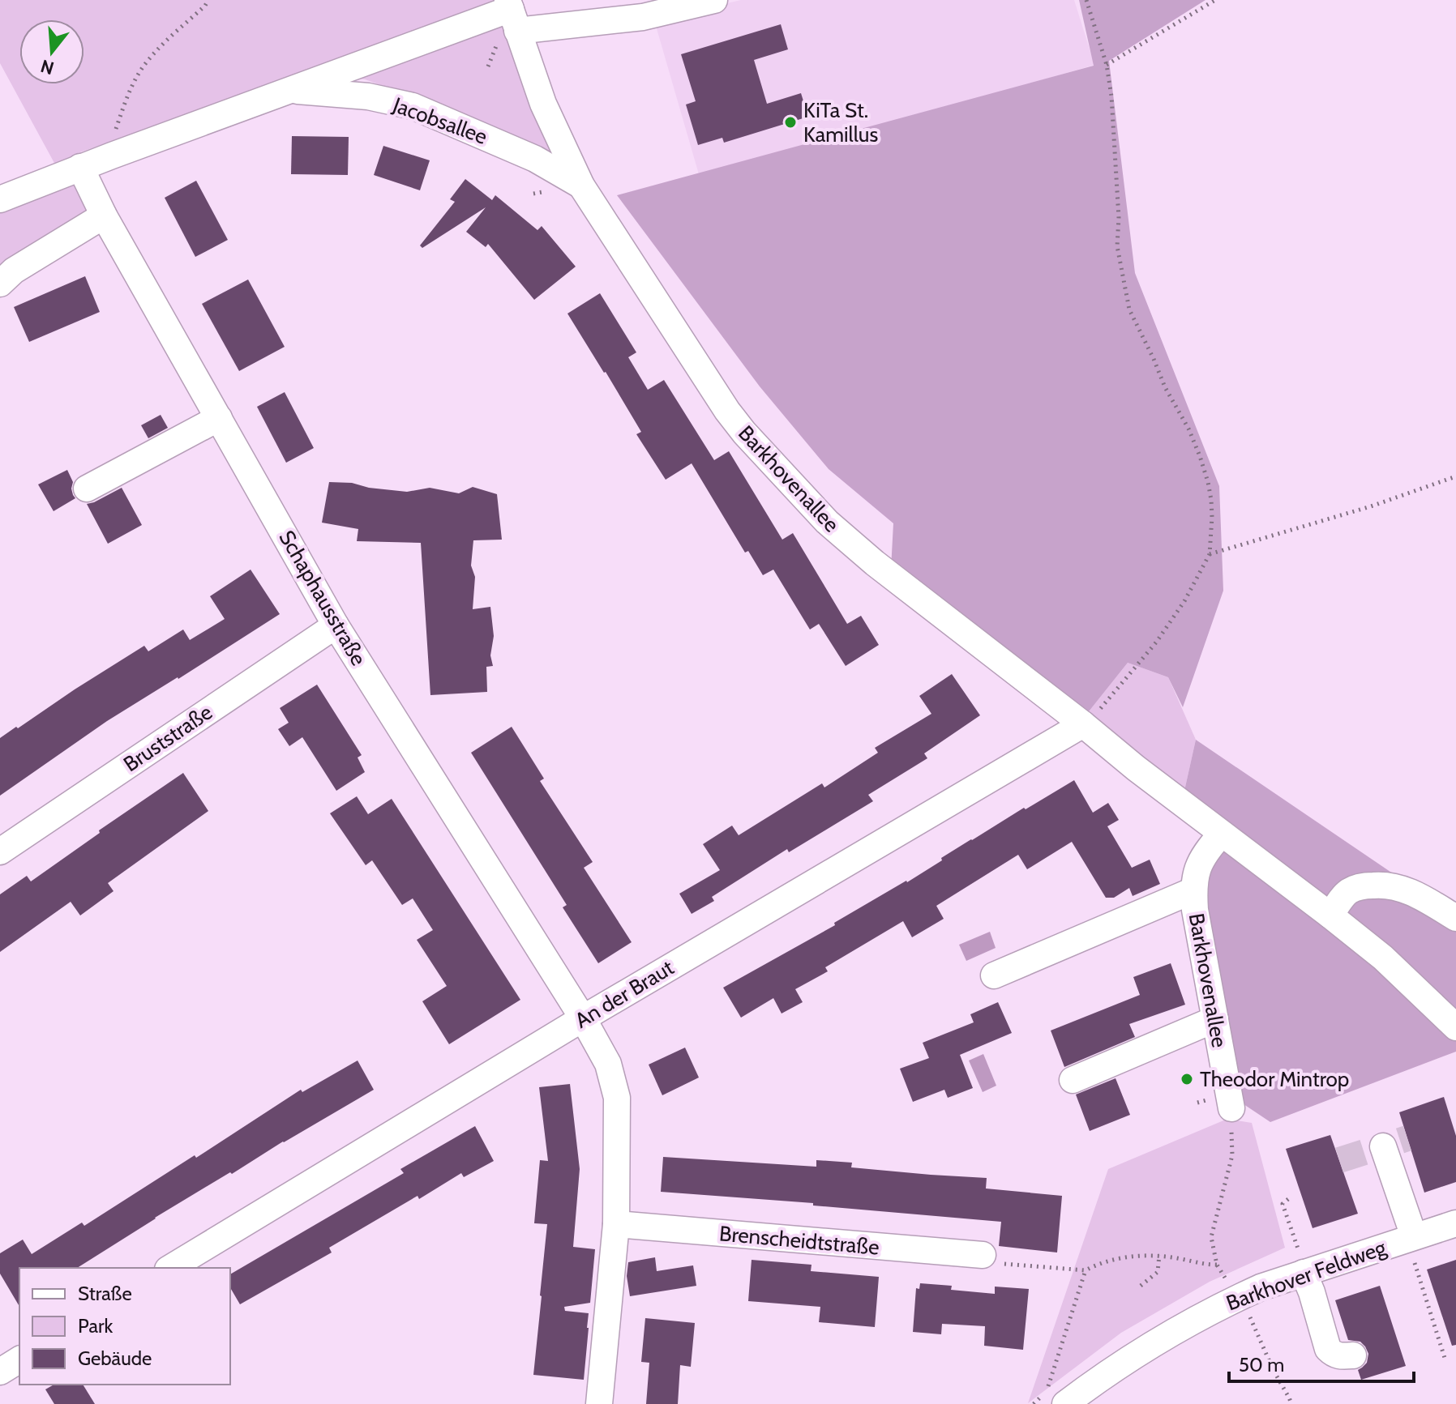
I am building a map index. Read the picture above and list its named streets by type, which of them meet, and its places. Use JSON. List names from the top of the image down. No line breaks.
{"streets":{"street":["Jacobsallee","Barkhovenallee","Schaphausstraße","Bruststraße","An der Braut","Brenscheidtstraße","Barkhover Feldweg"]},"crossings":[["Jacobsallee","Barkhovenallee"],["Jacobsallee","Schaphausstraße"],["Barkhovenallee","An der Braut"],["Schaphausstraße","Bruststraße"],["Schaphausstraße","An der Braut"]],"places":["KiTa St. Kamillus","Theodor Mintrop"],"legend":["Straße","Park","Gebäude"],"scale_bar":"50 m","north":"bottom"}
